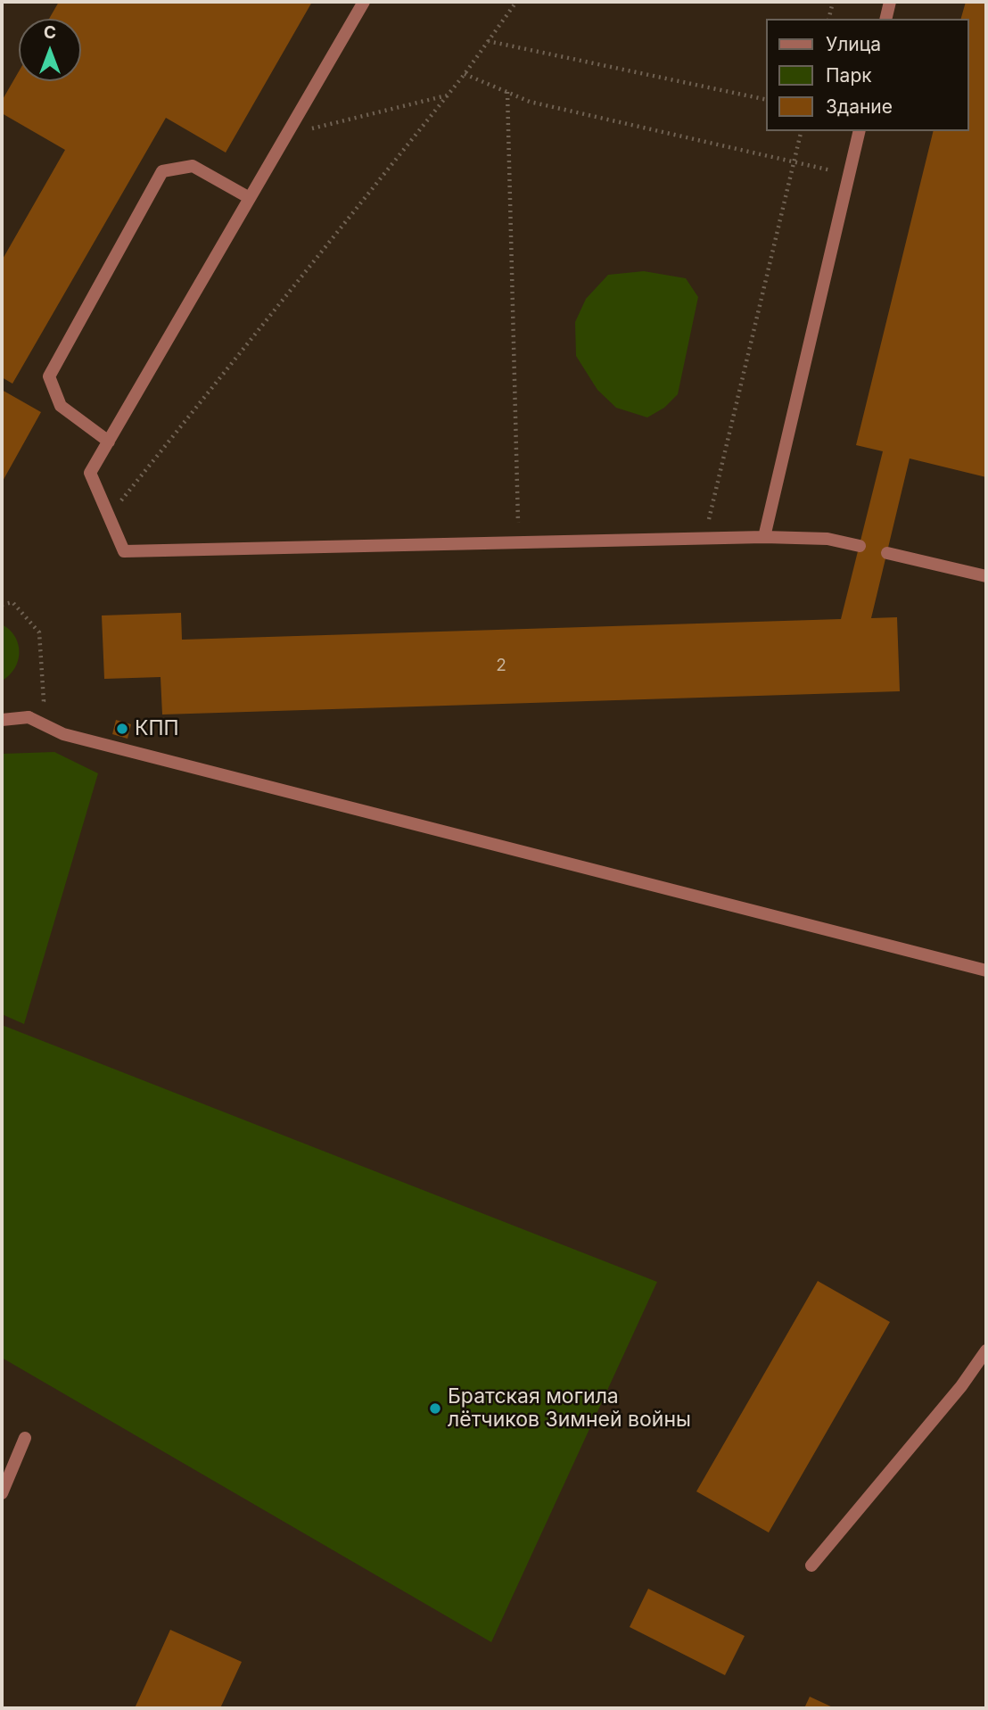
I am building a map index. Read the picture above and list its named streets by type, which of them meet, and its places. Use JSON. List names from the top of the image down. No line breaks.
{"places":["КПП","Братская могила лётчиков Зимней войны"],"house_numbers":["2"],"legend":["Улица","Парк","Здание"],"north":"top"}
